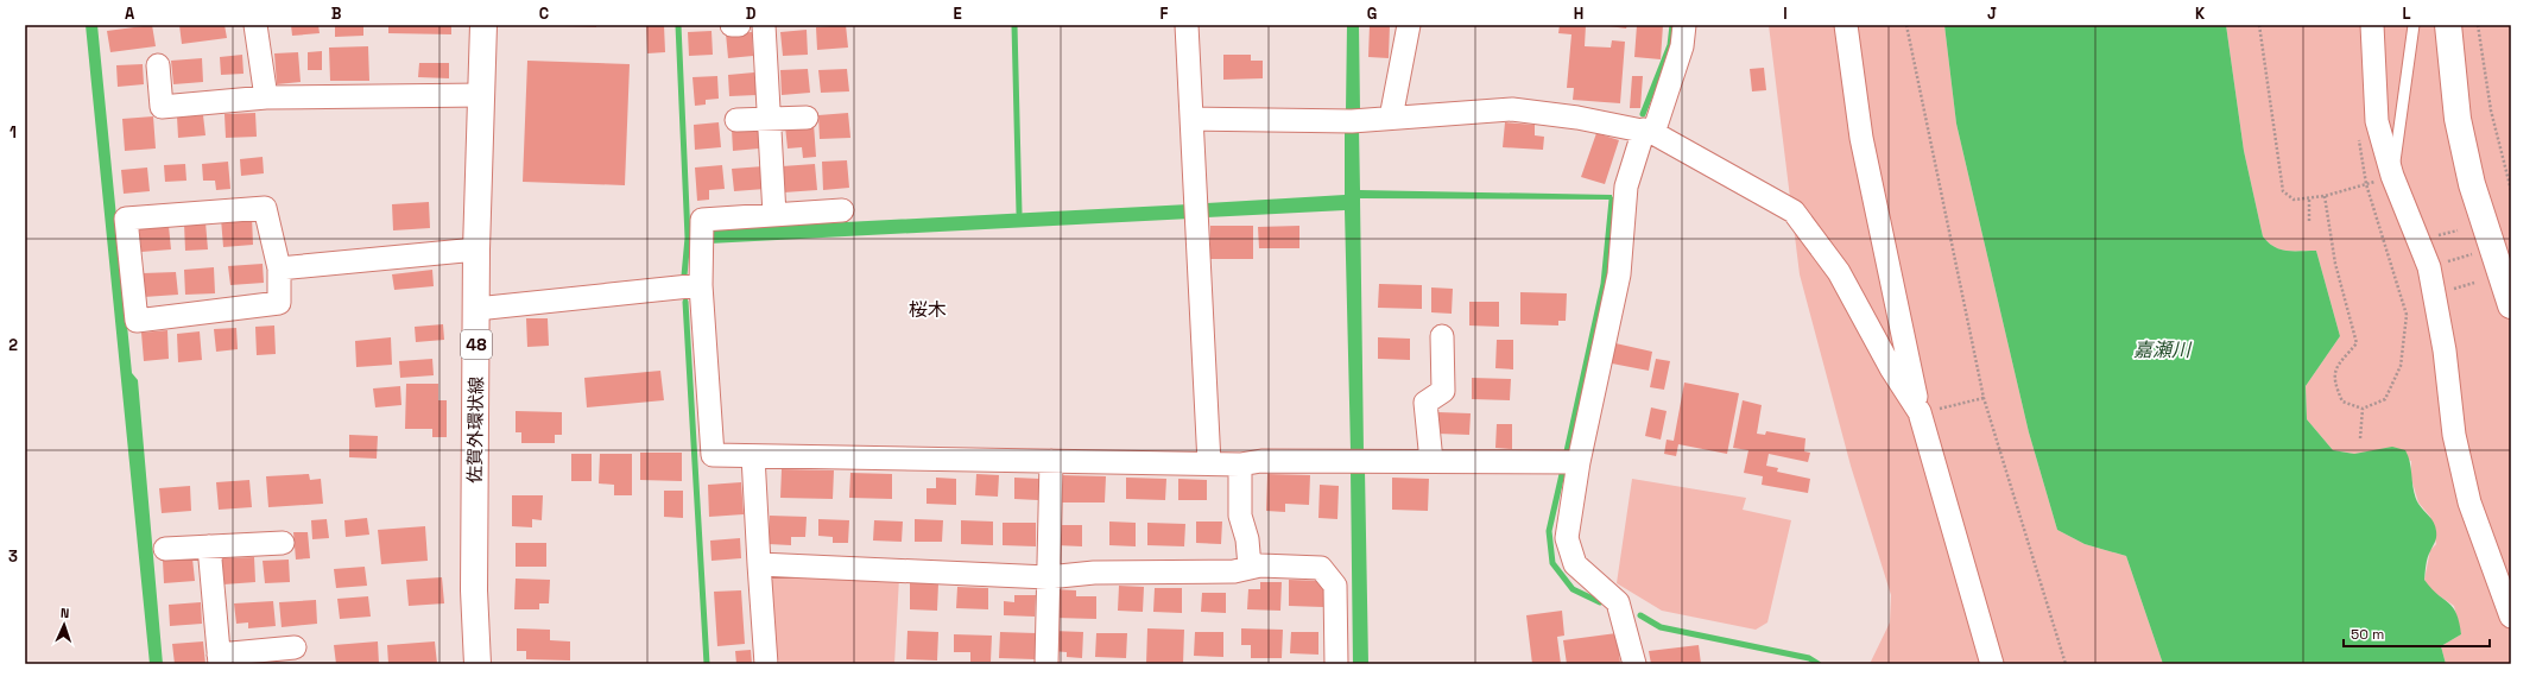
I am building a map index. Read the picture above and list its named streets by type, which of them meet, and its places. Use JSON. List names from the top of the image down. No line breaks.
{"streets":{"main road":["48","佐賀外環状線"]},"districts":["桜木"],"water":["嘉瀬川"],"scale_bar":"50 m","north":"top","grid":{"columns":["A","B","C","D","E","F","G","H","I","J","K","L"],"rows":["1","2","3"]}}
